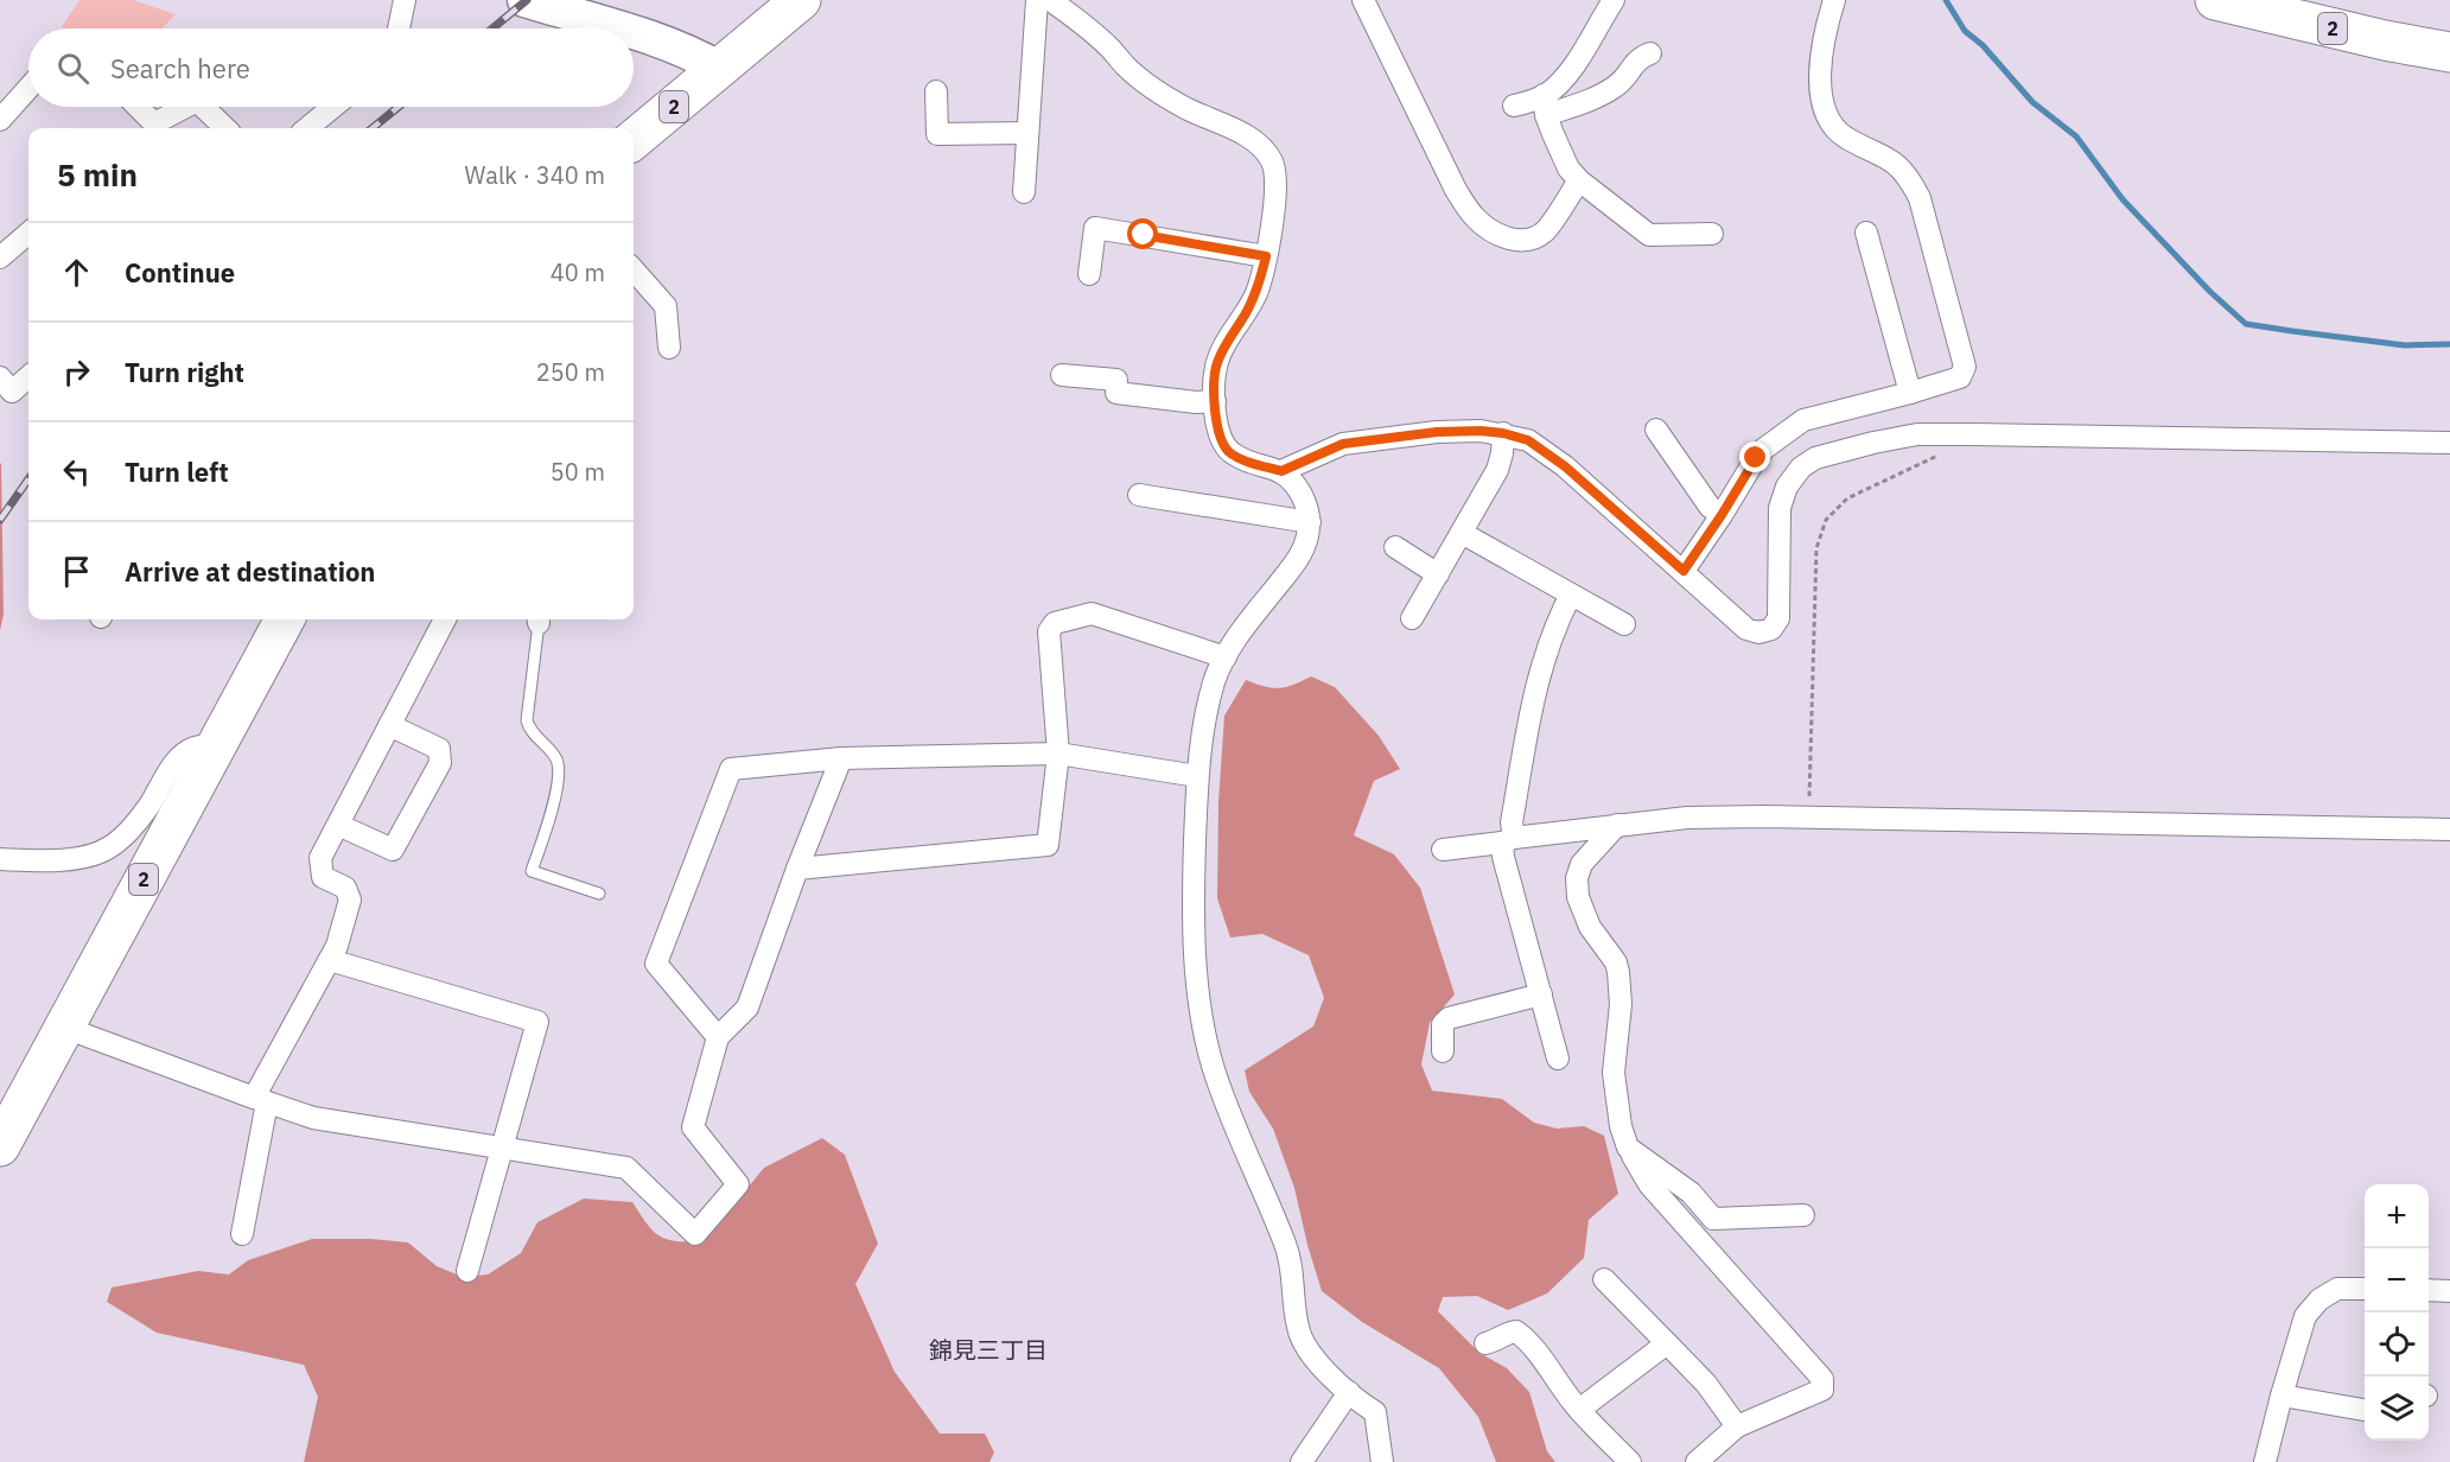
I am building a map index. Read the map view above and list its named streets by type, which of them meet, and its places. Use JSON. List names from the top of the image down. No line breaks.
{"streets":{"highway":["2"]},"districts":["錦見三丁目"],"page":{"search":"Search here","heading":["5 min","Walk · 340 m"],"list":[["Continue","40 m"],["Turn right","250 m"],["Turn left","50 m"],"Arrive at destination"],"map_buttons":["+","−"]}}
